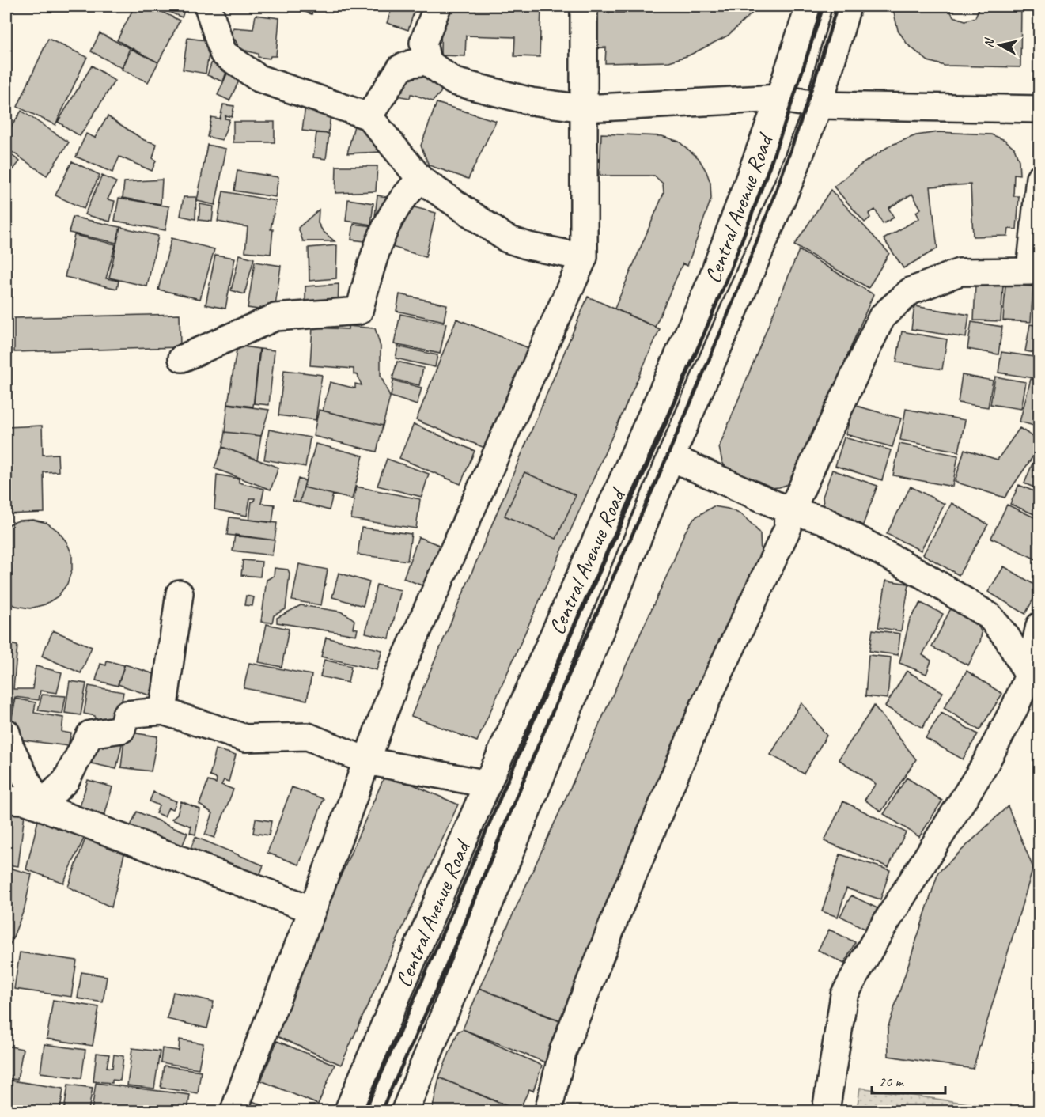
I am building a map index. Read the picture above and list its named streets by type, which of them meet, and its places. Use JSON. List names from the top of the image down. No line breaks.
{"streets":{"street":["Central Avenue Road"]},"scale_bar":"20 m","north":"left"}
